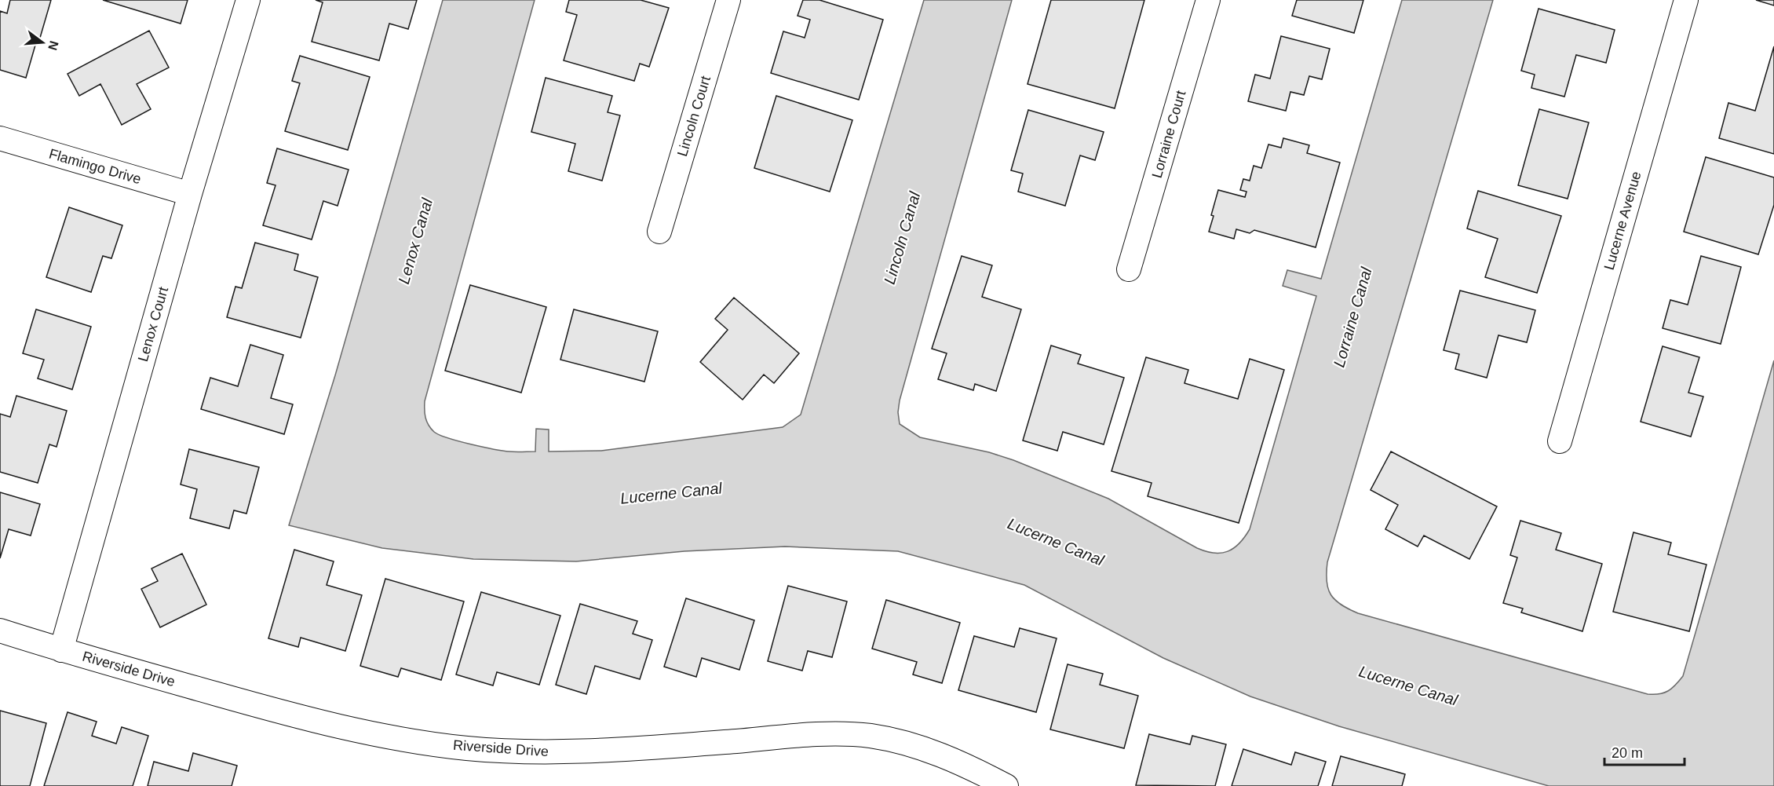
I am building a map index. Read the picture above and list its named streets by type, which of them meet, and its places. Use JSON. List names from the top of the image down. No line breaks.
{"streets":{"street":["Lincoln Court","Lorraine Court","Flamingo Drive","Lucerne Avenue","Lenox Court","Riverside Drive"]},"crossings":[["Flamingo Drive","Lenox Court"],["Lenox Court","Riverside Drive"]],"water":["Lincoln Canal","Lenox Canal","Lorraine Canal","Lucerne Canal"],"scale_bar":"20 m","north":"right"}
